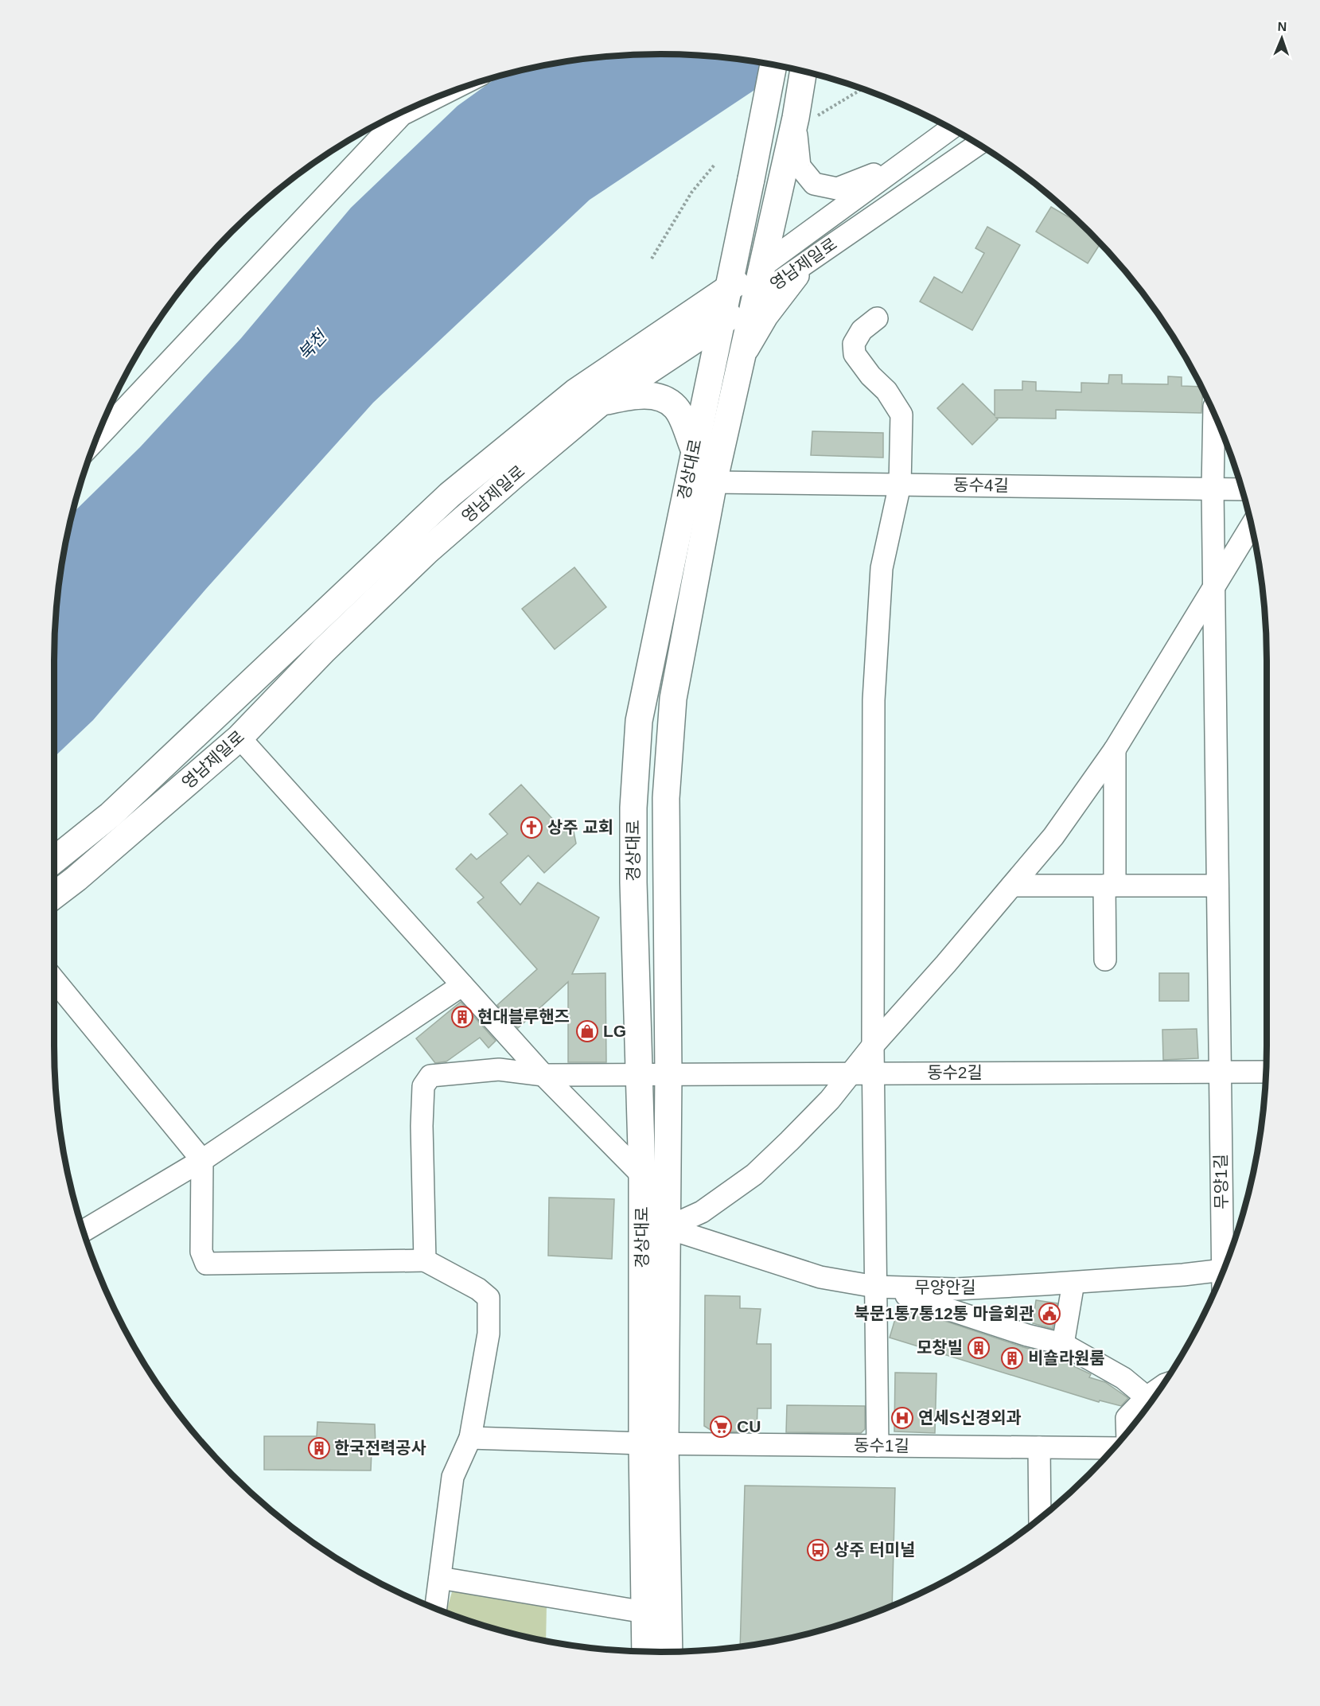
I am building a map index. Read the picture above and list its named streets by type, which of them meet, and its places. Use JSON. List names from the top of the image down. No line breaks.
{"streets":{"main road":["영남제일로","경상대로"],"street":["동수4길","동수2길","무양1길","무양안길","동수1길"]},"crossings":[["영남제일로","경상대로"],["경상대로","동수4길"],["경상대로","동수2길"],["경상대로","무양안길"],["경상대로","동수1길"],["동수4길","무양1길"],["동수2길","무양1길"]],"water":["북천"],"places":{"church":["상주 교회"],"building":["현대블루핸즈","모창빌","비숄라원룸","한국전력공사"],"shop":["LG"],"public building":["북문1통7통12통 마을회관"],"hospital":["연세S신경외과"],"supermarket":["CU"],"bus stop":["상주 터미널"]},"north":"top"}
